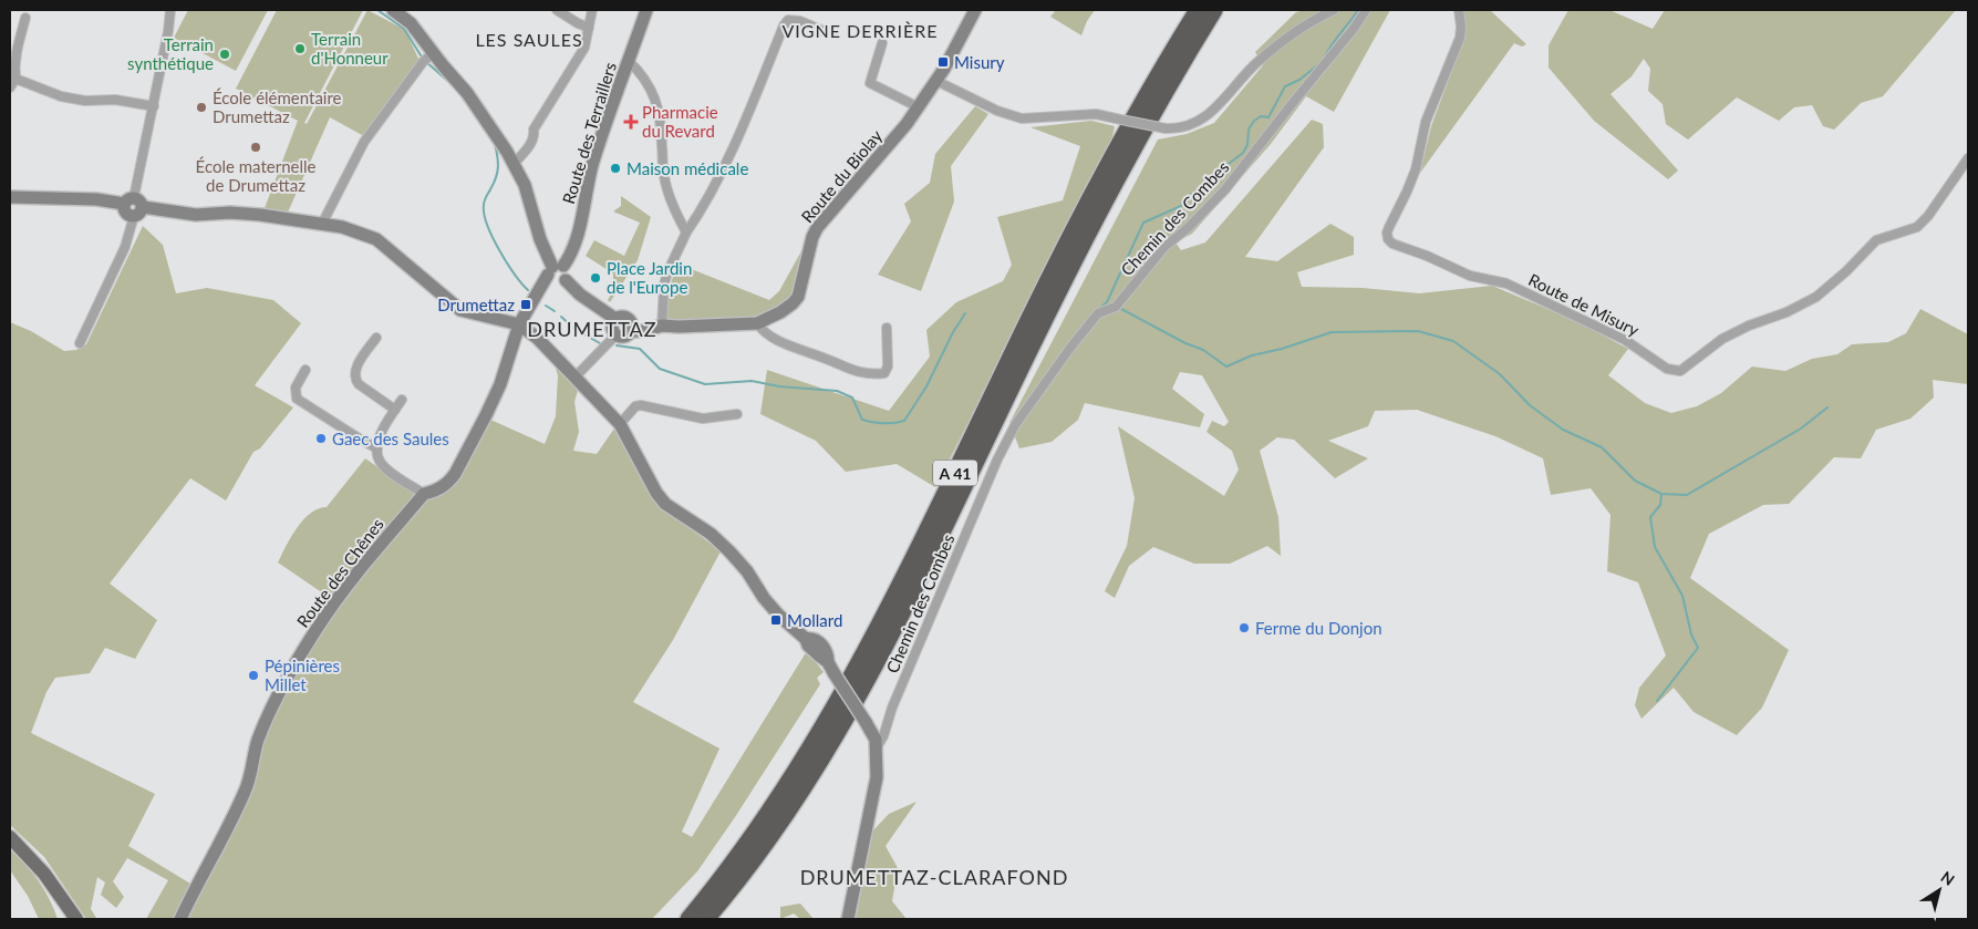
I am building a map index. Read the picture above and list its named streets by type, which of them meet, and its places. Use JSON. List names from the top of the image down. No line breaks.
{"streets":{"highway":["A 41"],"street":["Route des Terraillers","Route du Biolay","Chemin des Combes","Route de Misury","Route des Chênes"]},"crossings":[["Route des Terraillers","Route des Chênes"]],"districts":["VIGNE DERRIÈRE","LES SAULES","DRUMETTAZ","DRUMETTAZ-CLARAFOND"],"places":{"other":["Terrain d'Honneur","Terrain synthétique","École élémentaire Drumettaz","École maternelle de Drumettaz","Maison médicale","Place Jardin de l'Europe","Gaec des Saules","Ferme du Donjon","Pépinières Millet"],"transit":["Misury","Drumettaz","Mollard"],"health":["Pharmacie du Revard"]},"north":"top right"}
